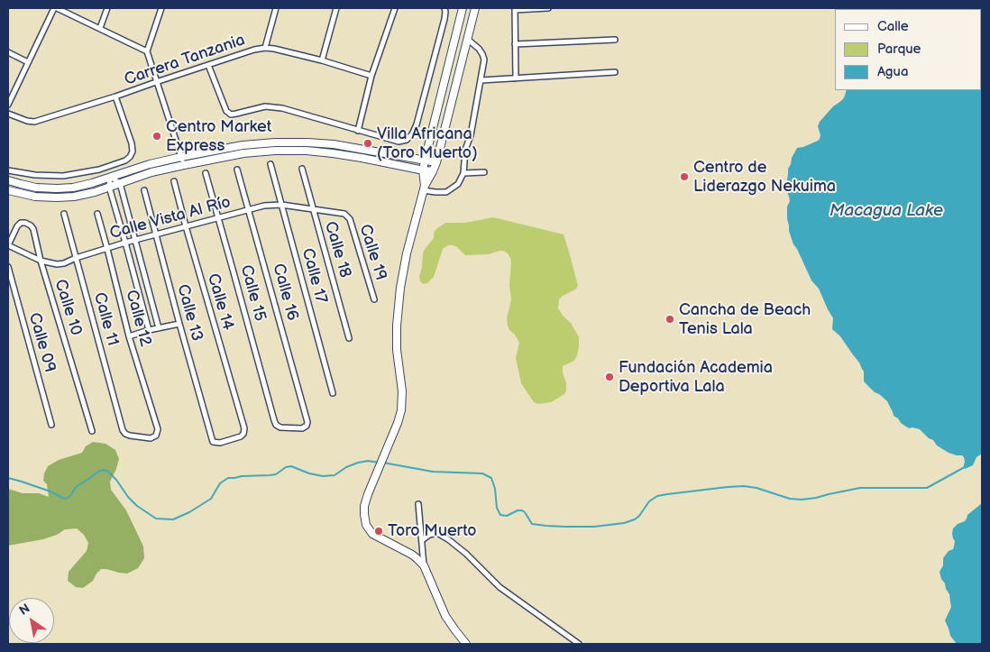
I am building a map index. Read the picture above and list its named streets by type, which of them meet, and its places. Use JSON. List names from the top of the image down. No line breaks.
{"streets":{"street":["Carrera Tanzania","Calle Vista Al Río","Calle 18","Calle 19","Calle 17","Calle 16","Calle 15","Calle 14","Calle 10","Calle 13","Calle 12","Calle 11","Calle 09"]},"crossings":[["Calle Vista Al Río","Calle 18"],["Calle Vista Al Río","Calle 19"],["Calle Vista Al Río","Calle 17"],["Calle Vista Al Río","Calle 16"],["Calle Vista Al Río","Calle 15"],["Calle Vista Al Río","Calle 14"],["Calle Vista Al Río","Calle 10"],["Calle Vista Al Río","Calle 13"],["Calle Vista Al Río","Calle 12"],["Calle Vista Al Río","Calle 11"],["Calle 16","Calle 15"],["Calle 14","Calle 13"],["Calle 12","Calle 11"]],"water":["Macagua Lake"],"places":["Centro Market Express","Villa Africana (Toro Muerto)","Centro de Liderazgo Nekuima","Cancha de Beach Tenis Lala","Fundación Academia Deportiva Lala","Toro Muerto"],"legend":["Calle","Parque","Agua"],"north":"top left"}
